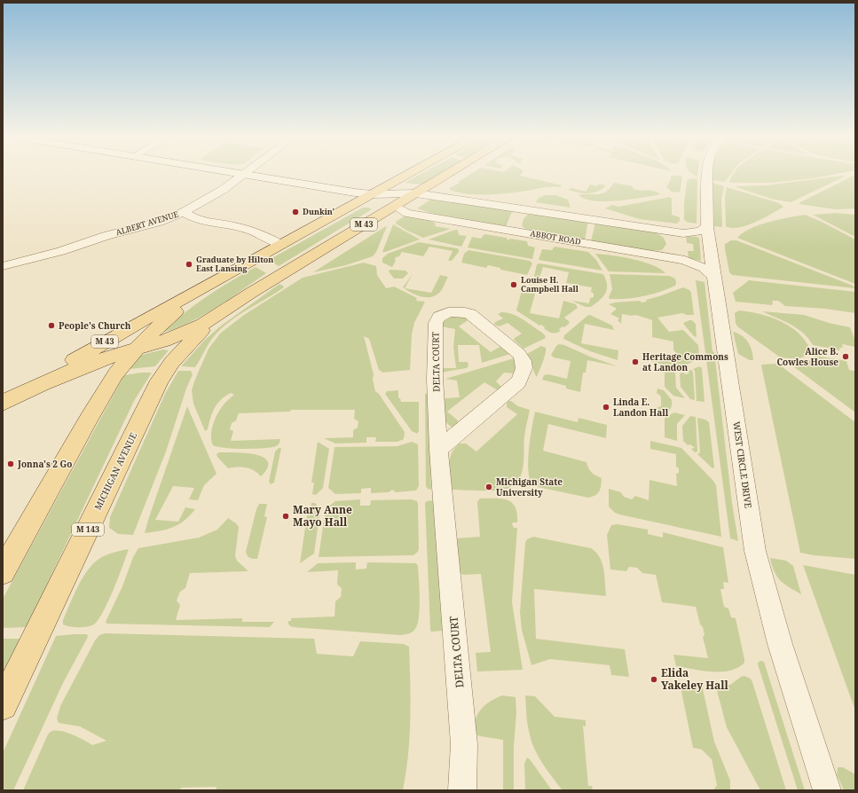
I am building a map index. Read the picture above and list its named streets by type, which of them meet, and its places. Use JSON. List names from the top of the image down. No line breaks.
{"streets":{"main road":["M 43","MICHIGAN AVENUE","M 143"],"street":["ALBERT AVENUE","ABBOT ROAD","DELTA COURT","WEST CIRCLE DRIVE"]},"crossings":[["M 43","ABBOT ROAD"],["M 43","MICHIGAN AVENUE"],["ABBOT ROAD","WEST CIRCLE DRIVE"]],"places":["Dunkin'","Graduate by Hilton East Lansing","Louise H. Campbell Hall","People's Church","Alice B. Cowles House","Heritage Commons at Landon","Linda E. Landon Hall","Jonna's 2 Go","Michigan State University","Mary Anne Mayo Hall","Elida Yakeley Hall"]}
